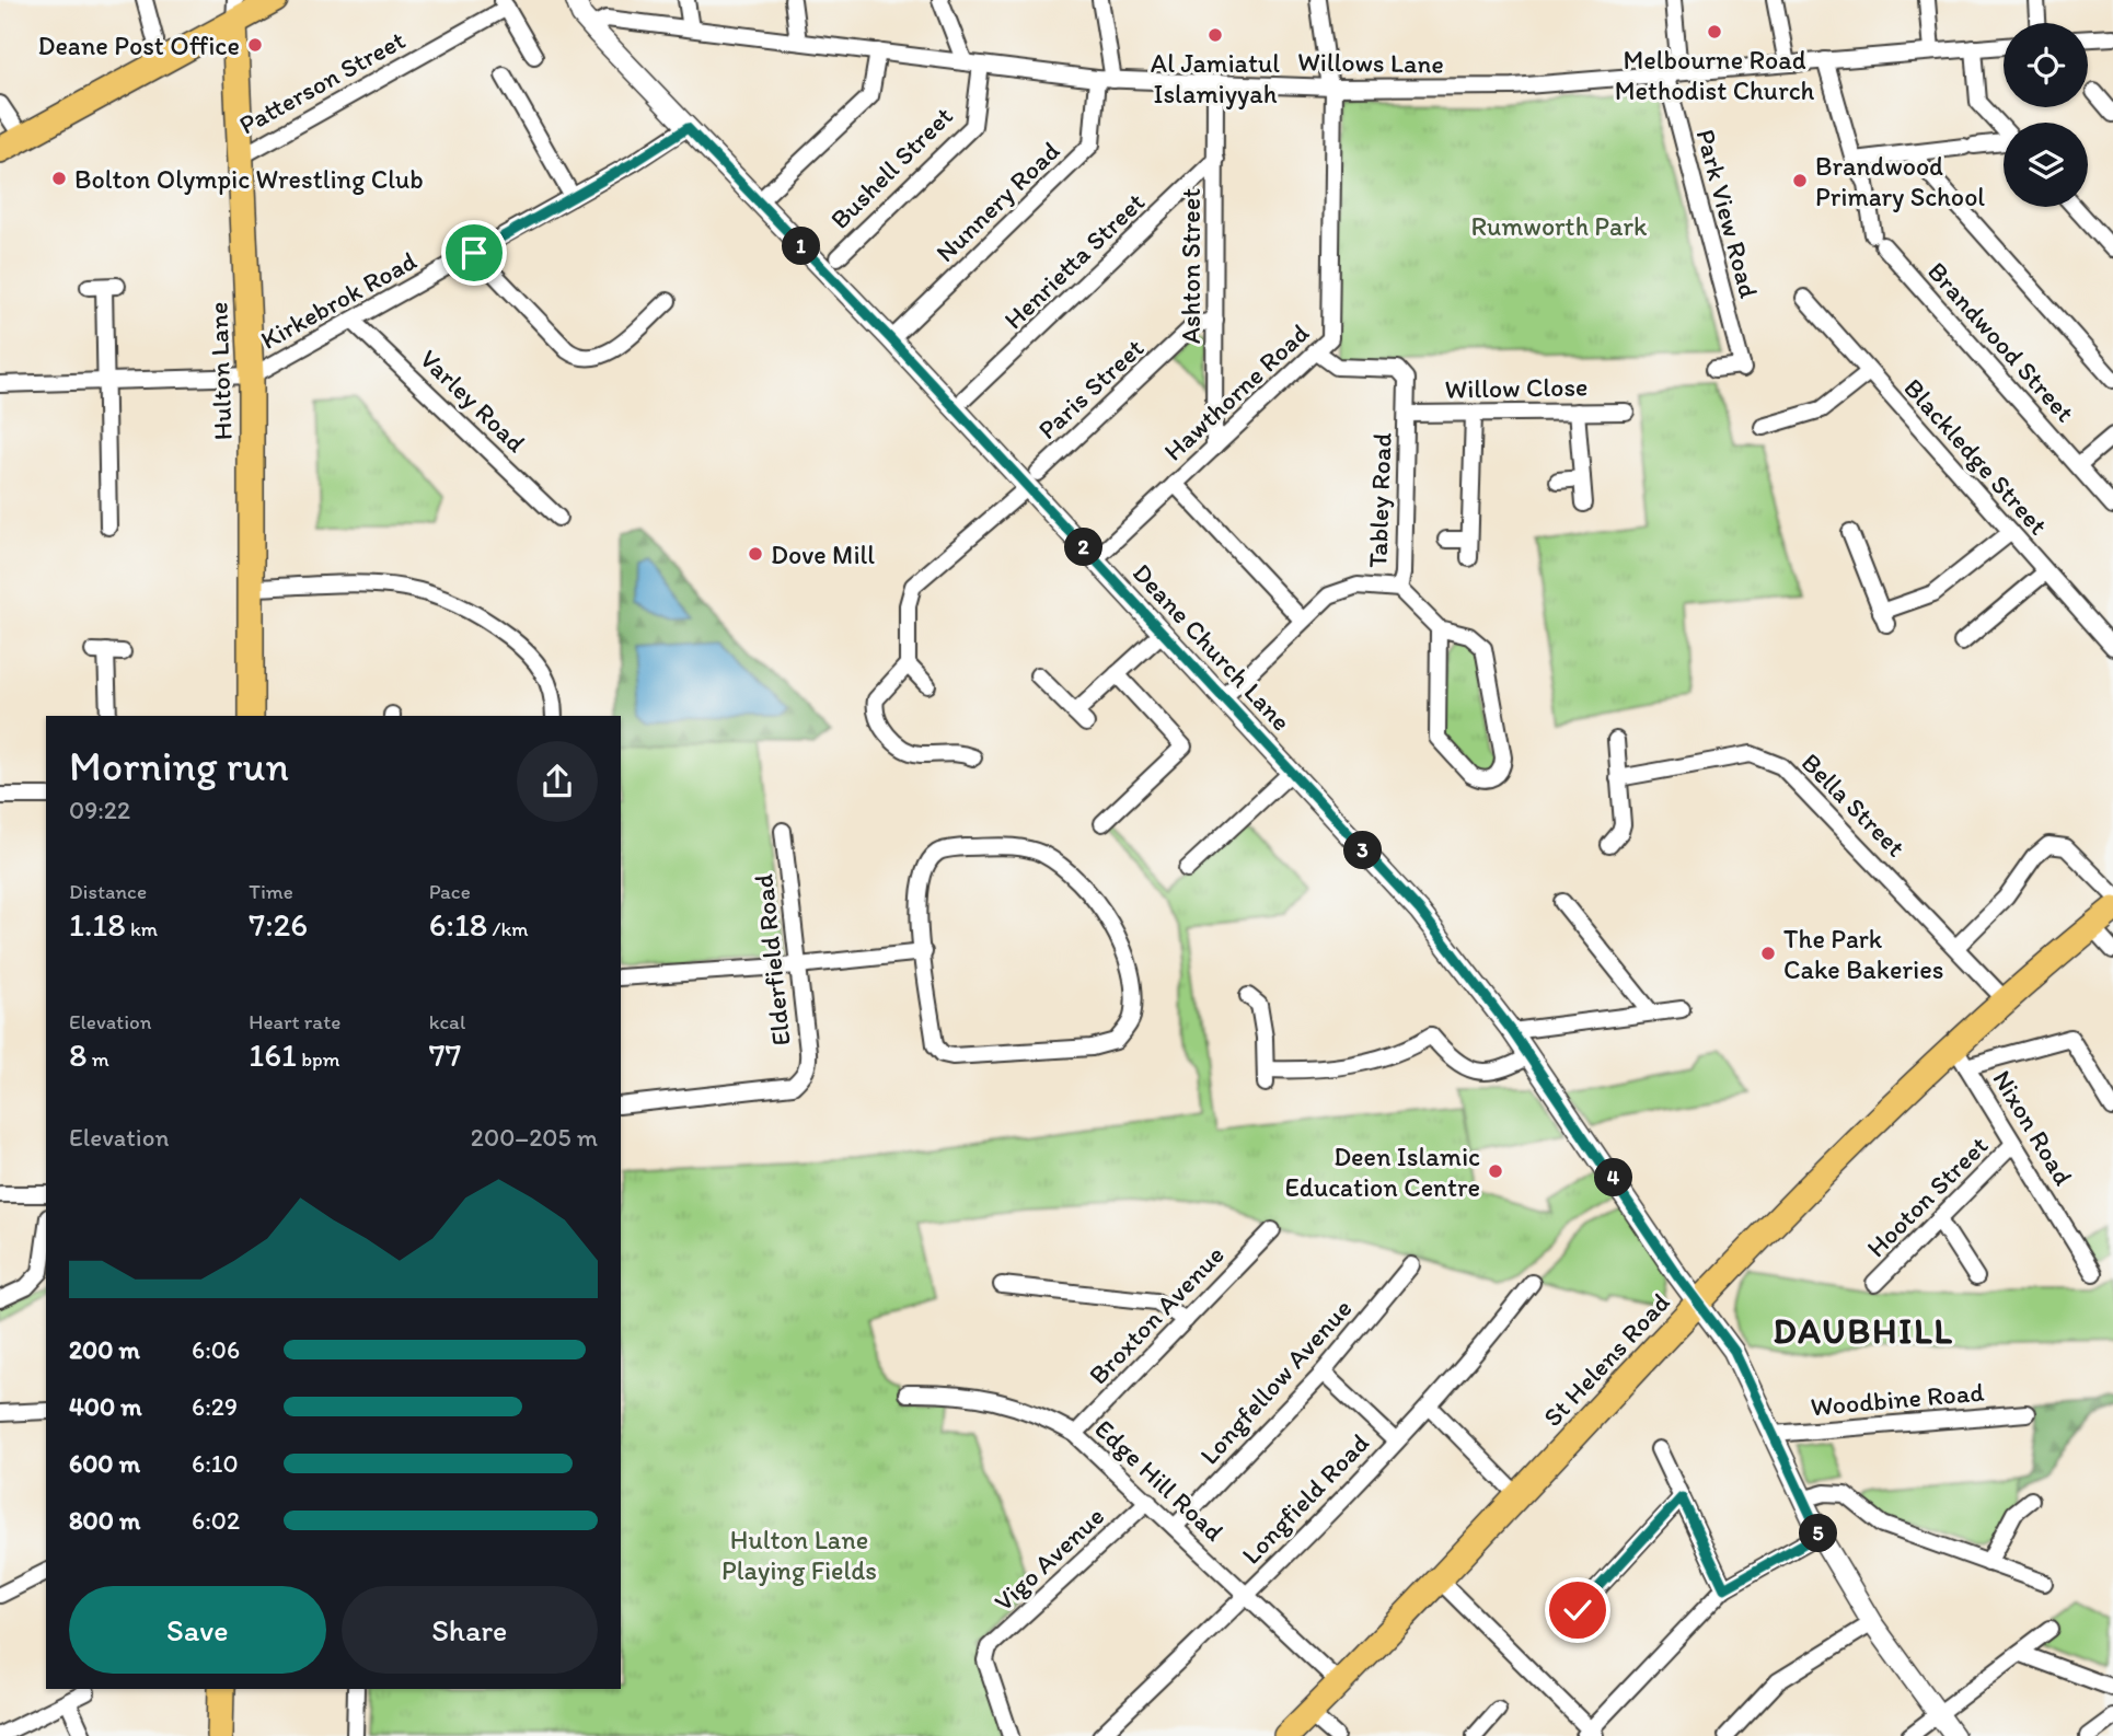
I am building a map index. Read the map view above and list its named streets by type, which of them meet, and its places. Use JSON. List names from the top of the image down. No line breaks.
{"streets":{"main road":["Hulton Lane","St Helens Road"],"street":["Willows Lane","Patterson Street","Bushell Street","Nunnery Road","Park View Road","Henrietta Street","Ashton Street","Kirkebrok Road","Brandwood Street","Willow Close","Paris Street","Hawthorne Road","Varley Road","Blackledge Street","Tabley Road","Deane Church Lane","Bella Street","Elderfield Road","Nixon Road","Hooton Street","Broxton Avenue","Longfellow Avenue","Woodbine Road","Edge Hill Road","Longfield Road","Vigo Avenue"]},"crossings":[["Willows Lane","Bushell Street"],["Willows Lane","Nunnery Road"],["Willows Lane","Park View Road"],["Willows Lane","Ashton Street"],["Willows Lane","Brandwood Street"],["Willows Lane","Hawthorne Road"],["Willows Lane","Deane Church Lane"],["Patterson Street","Hulton Lane"],["Nunnery Road","Deane Church Lane"],["Henrietta Street","Ashton Street"],["Ashton Street","Paris Street"],["Ashton Street","Hawthorne Road"],["Kirkebrok Road","Hulton Lane"],["Kirkebrok Road","Varley Road"],["Kirkebrok Road","Deane Church Lane"],["Willow Close","Tabley Road"],["Paris Street","Deane Church Lane"],["Hawthorne Road","Tabley Road"],["Hawthorne Road","Deane Church Lane"],["Deane Church Lane","St Helens Road"],["Deane Church Lane","Woodbine Road"],["Bella Street","St Helens Road"],["Nixon Road","Hooton Street"],["Nixon Road","St Helens Road"],["Broxton Avenue","Edge Hill Road"],["St Helens Road","Edge Hill Road"],["Longfellow Avenue","Edge Hill Road"],["Edge Hill Road","Longfield Road"],["Edge Hill Road","Vigo Avenue"]],"districts":["DAUBHILL"],"parks":["Rumworth Park","Hulton Lane Playing Fields"],"places":["Melbourne Road Methodist Church","Al Jamiatul Islamiyyah","Deane Post Office","Bolton Olympic Wrestling Club","Brandwood Primary School","Dove Mill","The Park Cake Bakeries","Deen Islamic Education Centre"],"page":{"pins":["1","2","3","4","5"],"heading":["Morning run","09:22"],"stats":[["Distance","1.18 km"],["Time","7:26"],["Pace","6:18 /km"],["Elevation","8 m"],["Heart rate","161 bpm"],["kcal","77"]],"chart":["Elevation","200–205 m"],"list":[{"name":"200 m","note":"6:06"},{"name":"400 m","note":"6:29"},{"name":"600 m","note":"6:10"},{"name":"800 m","note":"6:02"}],"buttons":["Save","Share"]}}
